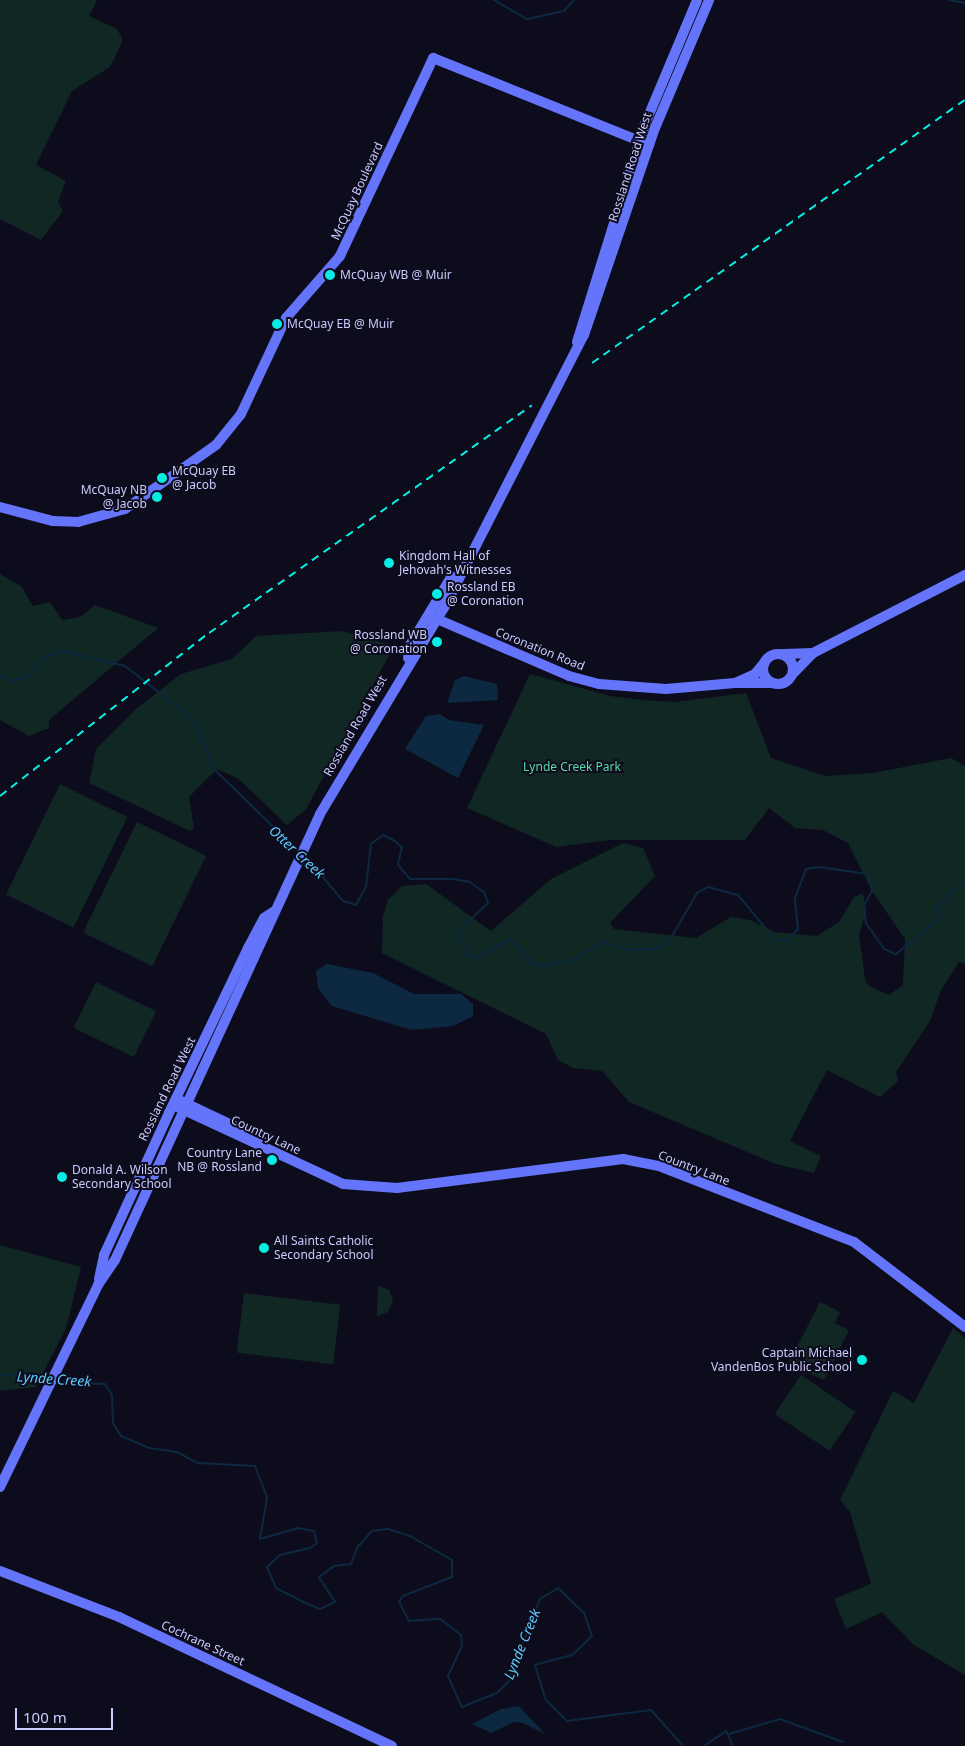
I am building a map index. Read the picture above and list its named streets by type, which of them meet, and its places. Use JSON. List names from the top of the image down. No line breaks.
{"streets":{"street":["Rossland Road West","McQuay Boulevard","Coronation Road","Country Lane","Cochrane Street"]},"crossings":[["Rossland Road West","McQuay Boulevard"],["Rossland Road West","Coronation Road"],["Rossland Road West","Country Lane"]],"water":["Otter Creek","Lynde Creek"],"parks":["Lynde Creek Park"],"places":["McQuay WB @ Muir","McQuay EB @ Muir","McQuay EB @ Jacob","McQuay NB @ Jacob","Kingdom Hall of Jehovah's Witnesses","Rossland EB @ Coronation","Rossland WB @ Coronation","Country Lane NB @ Rossland","Donald A. Wilson Secondary School","All Saints Catholic Secondary School","Captain Michael VandenBos Public School"],"scale_bar":"100 m"}
